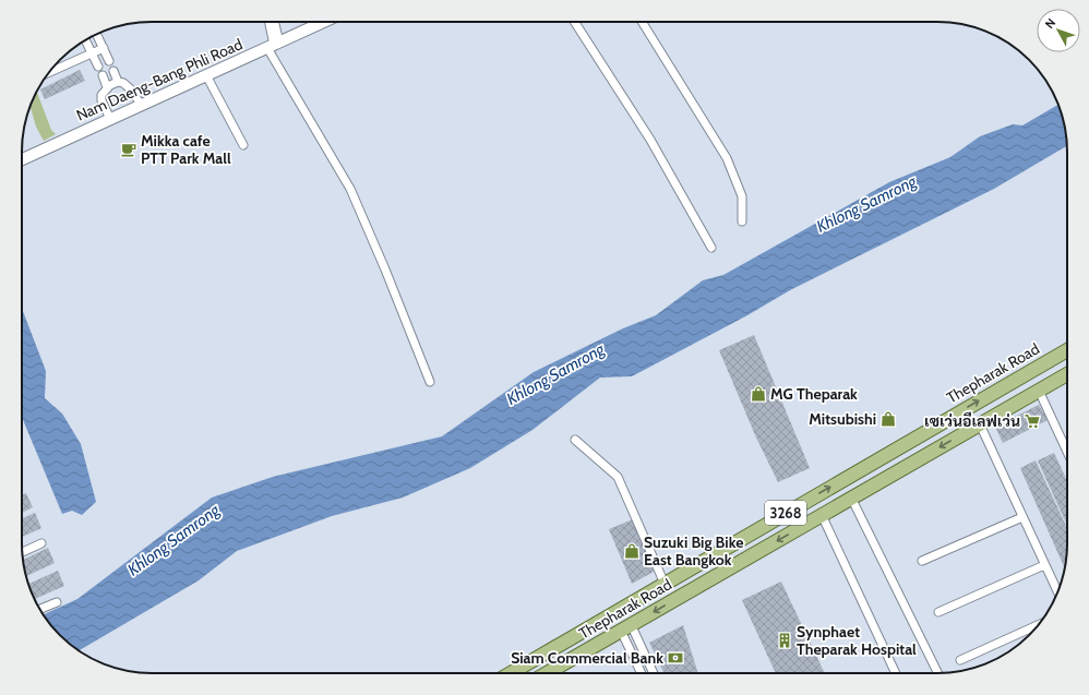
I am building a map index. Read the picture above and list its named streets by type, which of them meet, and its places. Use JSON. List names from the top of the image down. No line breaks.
{"streets":{"main road":["Nam Daeng-Bang Phli Road","Thepharak Road","3268"]},"water":["Khlong Samrong"],"places":{"cafe":["Mikka cafe PTT Park Mall"],"shop":["MG Theparak","Mitsubishi","Suzuki Big Bike East Bangkok"],"supermarket":["เซเว่นอีเลฟเว่น"],"building":["Synphaet Theparak Hospital"],"bank":["Siam Commercial Bank"]},"north":"top left"}
